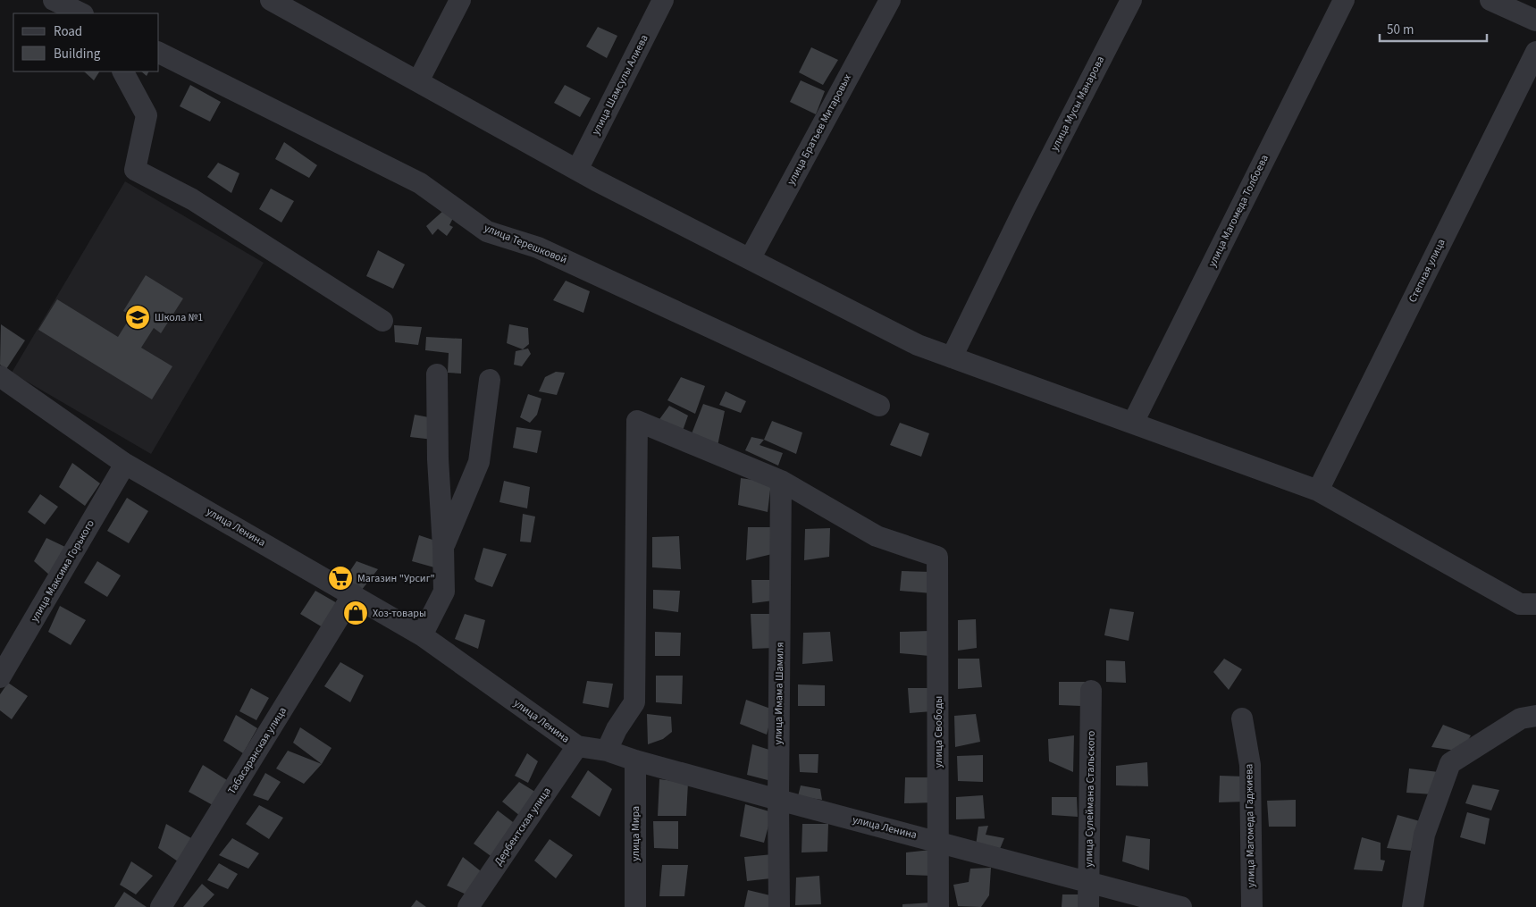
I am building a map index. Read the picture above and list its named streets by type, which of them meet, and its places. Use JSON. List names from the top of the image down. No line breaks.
{"streets":{"street":["улица Шамсулы Алиева","улица Мусы Манарова","улица Братьев Митаровых","улица Магомеда Толбоева","улица Терешковой","Степная улица","улица Ленина","улица Максима Горького","улица Имама Шамиля","улица Свободы","Табасаранская улица","улица Сулеймана Стальского","улица Магомеда Гаджиева","Дербентская улица","улица Мира"]},"crossings":[["улица Ленина","улица Максима Горького"],["улица Ленина","улица Имама Шамиля"],["улица Ленина","улица Свободы"],["улица Ленина","Табасаранская улица"],["улица Ленина","улица Сулеймана Стальского"],["улица Ленина","Дербентская улица"],["улица Ленина","улица Мира"],["улица Имама Шамиля","улица Свободы"]],"places":{"school or university":["Школа №1"],"supermarket":["Магазин \"Урсиг\""],"shop":["Хоз-товары"]},"legend":["Road","Building"],"scale_bar":"50 m"}
